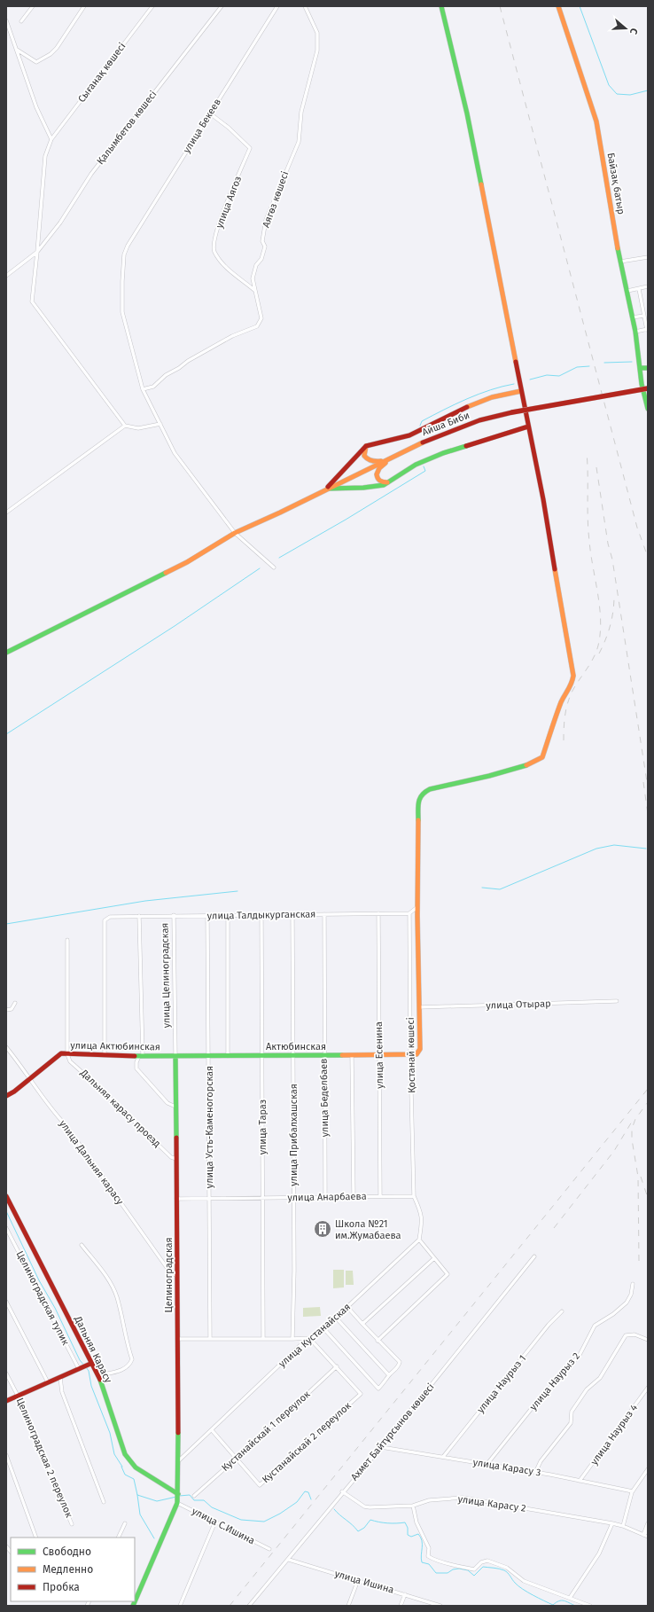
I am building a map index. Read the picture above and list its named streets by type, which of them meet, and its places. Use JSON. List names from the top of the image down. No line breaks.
{"streets":{"street":["Сығанақ көшесі","улица Бекеев","Қалымбетов көшесі","Байзақ батыр","Аягөз көшесі","улица Аягоз","Айша Биби","улица Талдыкурганская","улица Целиноградская","улица Отырар","улица Актюбинская","Актюбинская","улица Есенина","Қостанай көшесі","улица Беделбаев","Дальняя карасу проезд","улица Усть-Каменогорская","улица Тараз","улица Прибалхашская","улица Дальняя карасу","улица Анарбаева","Целиноградская","Целиноградская тупик","улица Кустанайская","Дальняя Карасу","улица Наурыз 2","улица Наурыз 1","Кустанайскай 1 переулок","Ахмет Байтұрсынов көшесі","улица Наурыз 4","Кустанайскай 2 переулок","Целиноградская 2 переулок","улица Карасу 3","улица Карасу 2","улица С.Ишина","улица Ишина"]},"crossings":[["Сығанақ көшесі","Қалымбетов көшесі"],["улица Бекеев","Аягөз көшесі"],["улица Бекеев","улица Аягоз"],["улица Бекеев","Айша Биби"],["Аягөз көшесі","улица Аягоз"],["улица Талдыкурганская","улица Целиноградская"],["улица Талдыкурганская","улица Актюбинская"],["улица Талдыкурганская","улица Есенина"],["улица Талдыкурганская","Қостанай көшесі"],["улица Талдыкурганская","улица Беделбаев"],["улица Талдыкурганская","улица Усть-Каменогорская"],["улица Талдыкурганская","улица Тараз"],["улица Талдыкурганская","улица Прибалхашская"],["улица Целиноградская","улица Актюбинская"],["улица Целиноградская","Актюбинская"],["улица Целиноградская","Целиноградская"],["улица Отырар","Актюбинская"],["улица Актюбинская","Актюбинская"],["улица Актюбинская","Дальняя карасу проезд"],["улица Актюбинская","улица Дальняя карасу"],["улица Актюбинская","Целиноградская"],["Актюбинская","улица Есенина"],["Актюбинская","Қостанай көшесі"],["Актюбинская","улица Беделбаев"],["Актюбинская","улица Усть-Каменогорская"],["Актюбинская","улица Тараз"],["Актюбинская","улица Прибалхашская"],["Актюбинская","Целиноградская"],["улица Есенина","улица Анарбаева"],["Қостанай көшесі","улица Анарбаева"],["улица Беделбаев","улица Анарбаева"],["Дальняя карасу проезд","Целиноградская"],["улица Усть-Каменогорская","улица Анарбаева"],["улица Тараз","улица Анарбаева"],["улица Прибалхашская","улица Анарбаева"],["улица Дальняя карасу","Целиноградская"],["улица Анарбаева","Целиноградская"],["Целиноградская","улица Кустанайская"],["Целиноградская","Дальняя Карасу"],["улица Кустанайская","Кустанайскай 2 переулок"],["улица Наурыз 2","улица Карасу 3"],["улица Наурыз 1","улица Карасу 3"],["Кустанайскай 1 переулок","Кустанайскай 2 переулок"],["Ахмет Байтұрсынов көшесі","улица Карасу 3"],["Ахмет Байтұрсынов көшесі","улица Карасу 2"],["Ахмет Байтұрсынов көшесі","улица Ишина"],["улица Наурыз 4","улица Карасу 3"]],"places":{"building":["Школа №21 им.Жумабаева"]},"legend":["Свободно","Медленно","Пробка"],"north":"right"}
